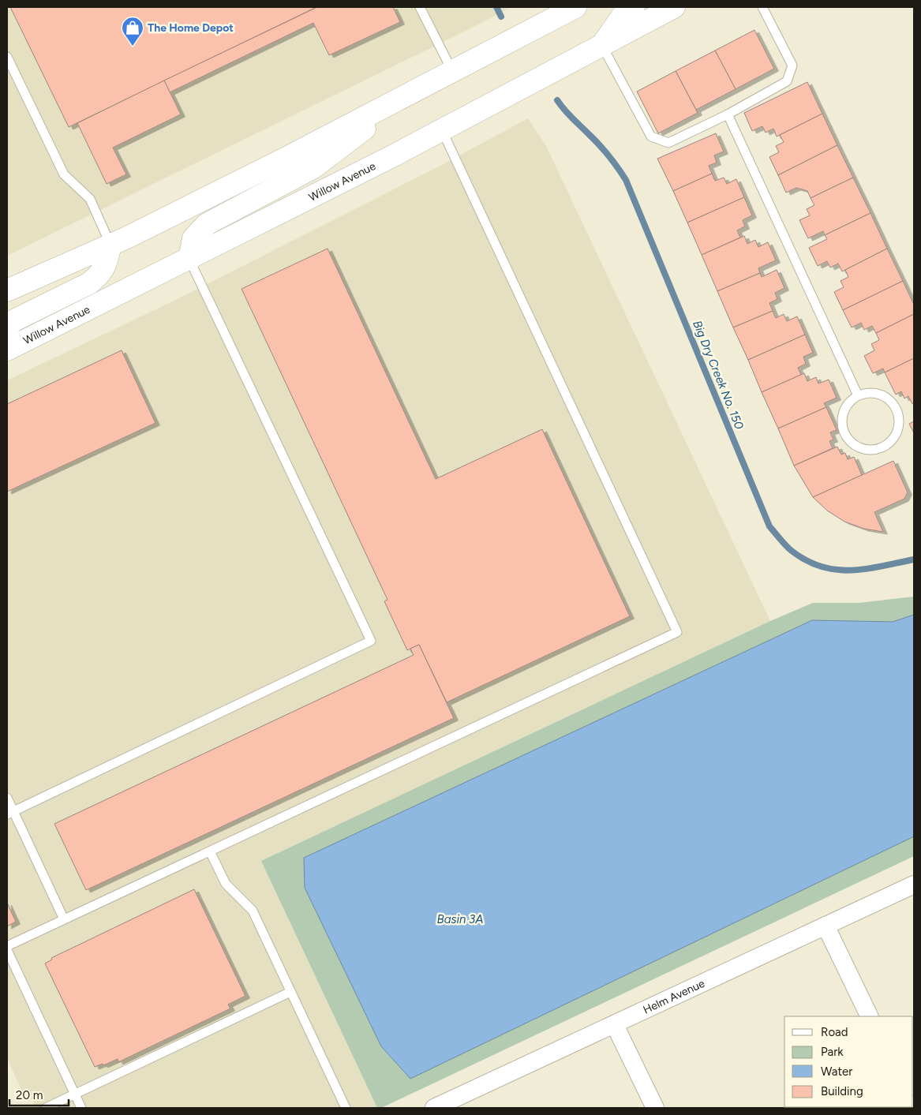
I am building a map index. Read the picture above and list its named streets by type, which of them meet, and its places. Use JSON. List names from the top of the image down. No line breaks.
{"streets":{"main road":["Willow Avenue"],"street":["Helm Avenue"]},"water":["Big Dry Creek No. 150","Basin 3A"],"places":{"shop":["The Home Depot"]},"legend":["Road","Park","Water","Building"],"scale_bar":"20 m"}
